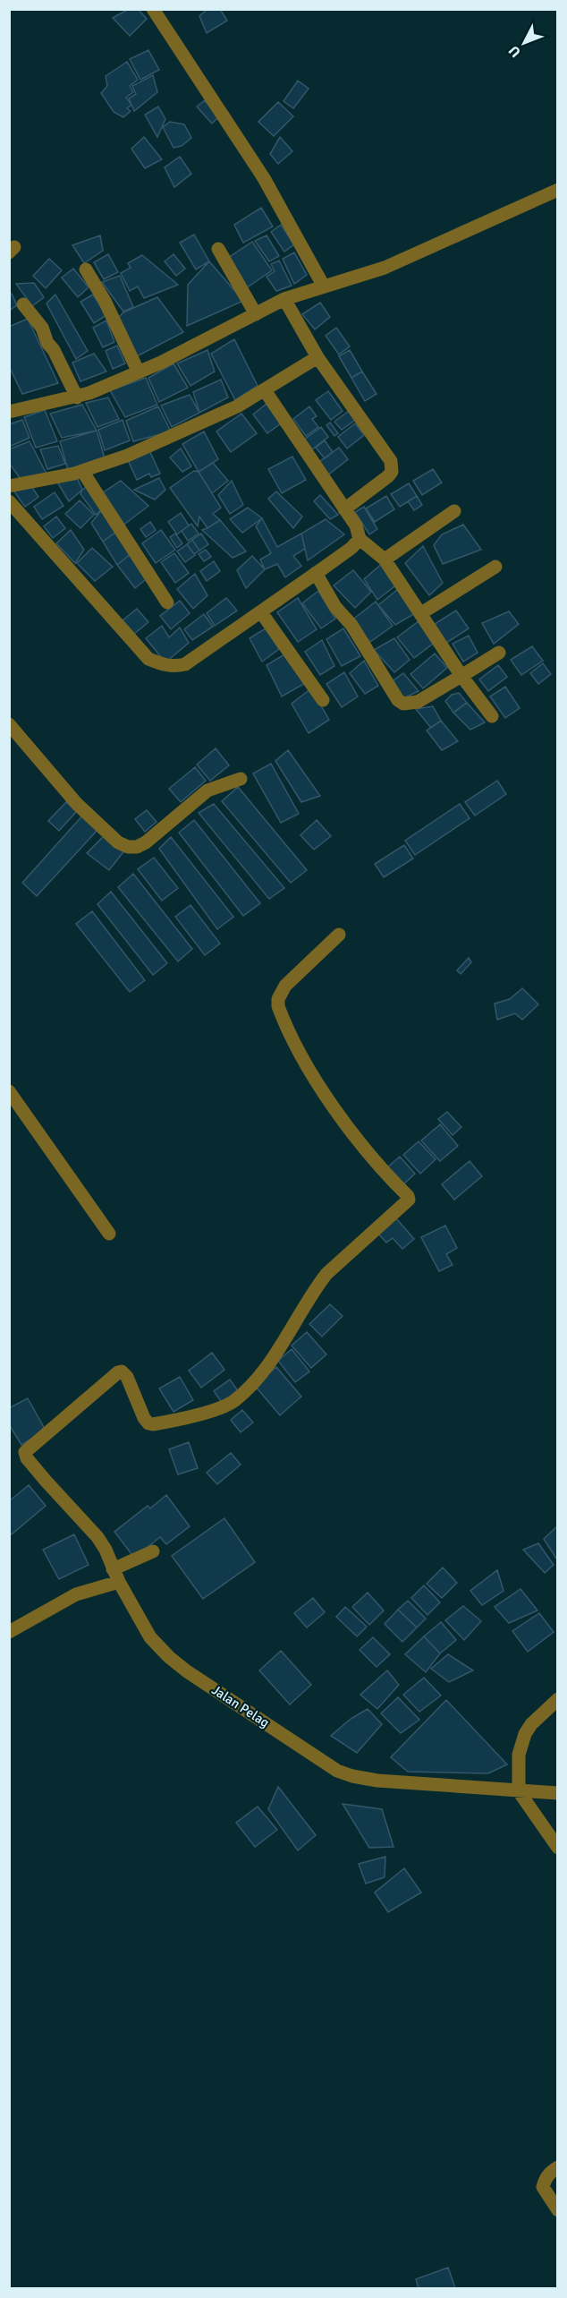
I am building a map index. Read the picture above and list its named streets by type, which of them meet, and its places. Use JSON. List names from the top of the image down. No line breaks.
{"streets":{"street":["Jalan Pelag"]},"north":"bottom left"}
